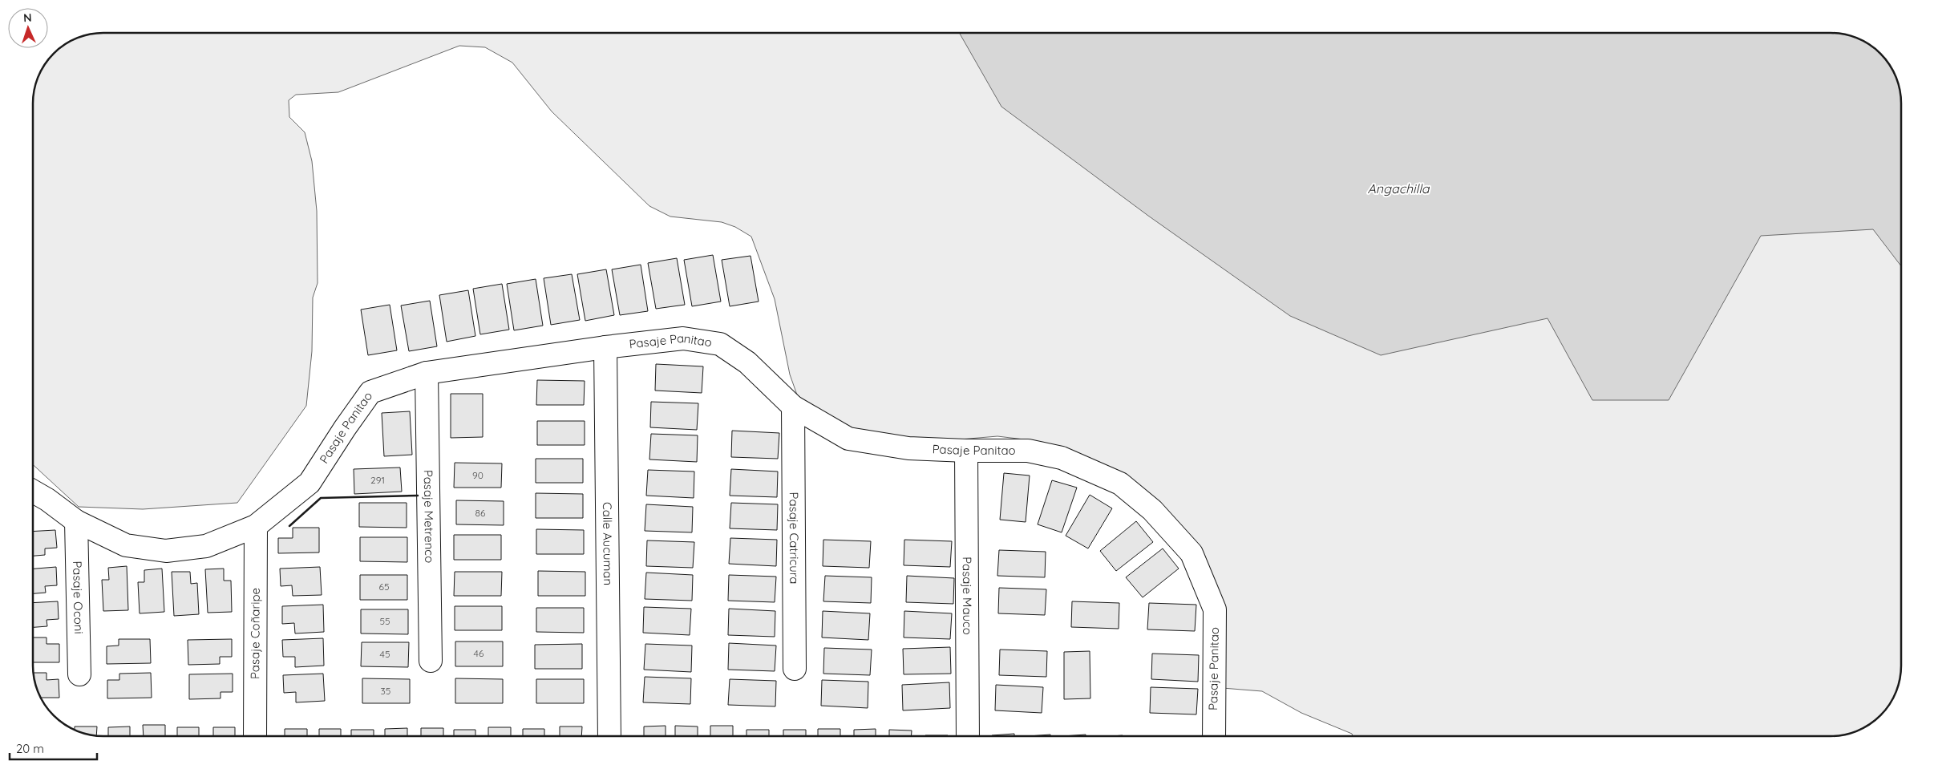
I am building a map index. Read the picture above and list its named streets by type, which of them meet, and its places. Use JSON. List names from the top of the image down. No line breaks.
{"streets":{"street":["Pasaje Panitao","Pasaje Metrenco","Pasaje Catricura","Calle Aucuman","Pasaje Mauco","Pasaje Oconi","Pasaje Coñaripe"]},"crossings":[["Pasaje Panitao","Pasaje Metrenco"],["Pasaje Panitao","Pasaje Catricura"],["Pasaje Panitao","Calle Aucuman"],["Pasaje Panitao","Pasaje Mauco"],["Pasaje Panitao","Pasaje Oconi"],["Pasaje Panitao","Pasaje Coñaripe"]],"water":["Angachilla"],"house_numbers":["90","291","86","65","55","46","45","35"],"scale_bar":"20 m","north":"top"}
